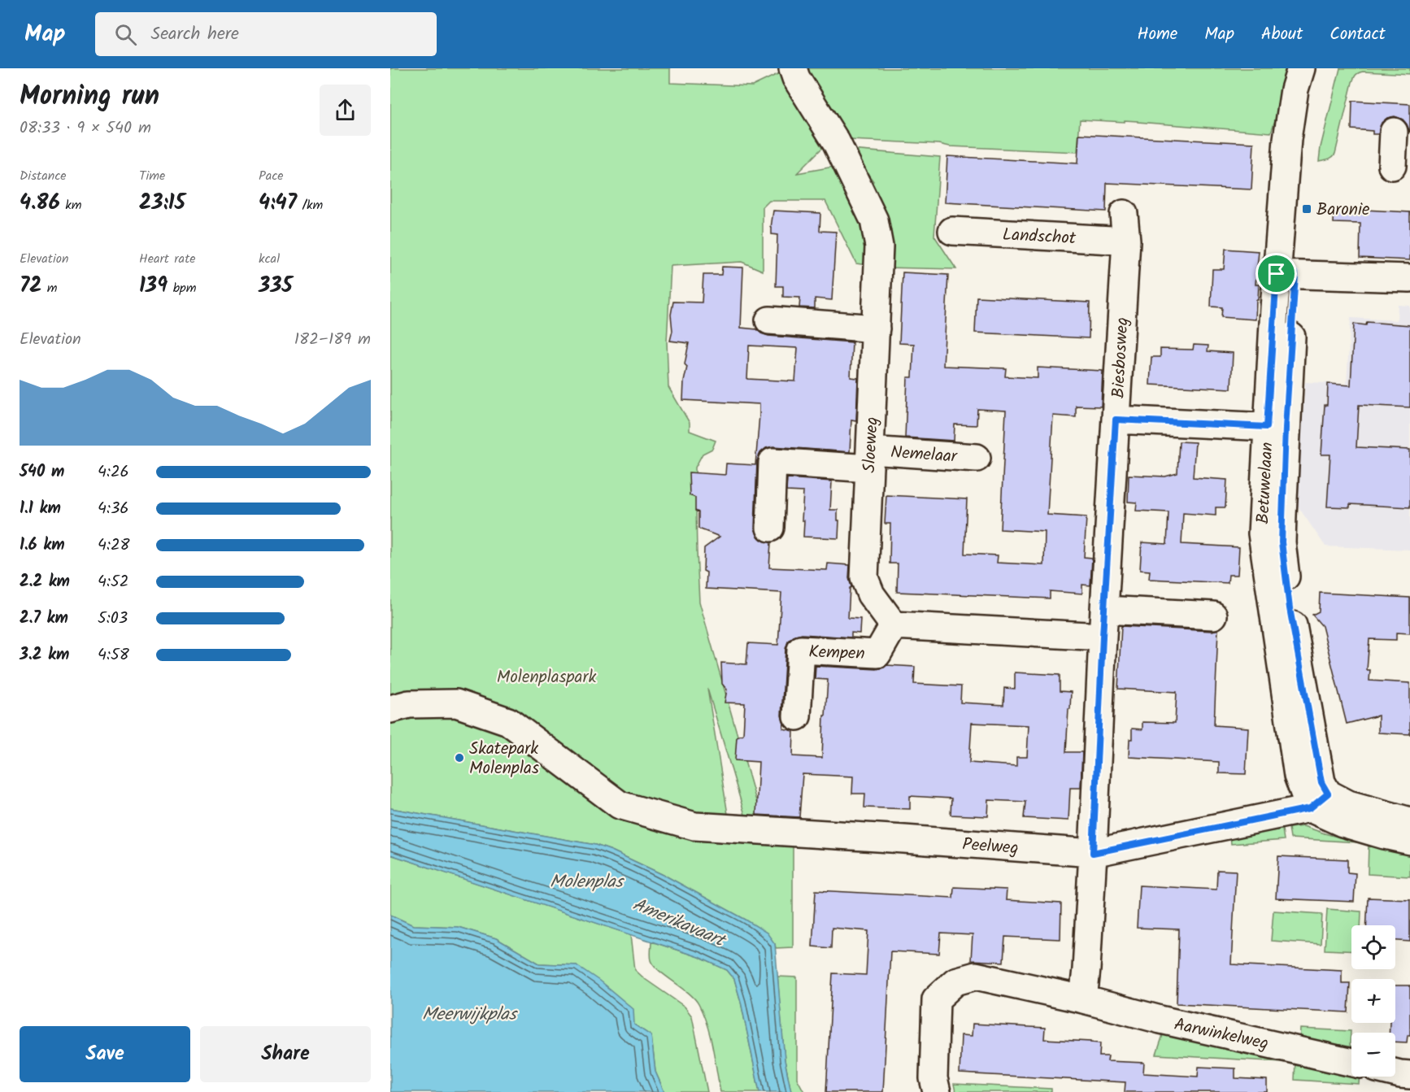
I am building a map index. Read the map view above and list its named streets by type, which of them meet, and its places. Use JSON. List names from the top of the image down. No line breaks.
{"streets":{"street":["Landschot","Biesbosweg","Sloeweg","Nemelaar","Betuwelaan","Kempen","Peelweg","Aarwinkelweg"]},"crossings":[["Landschot","Biesbosweg"],["Biesbosweg","Peelweg"],["Sloeweg","Nemelaar"],["Sloeweg","Kempen"],["Betuwelaan","Peelweg"]],"water":["Molenplas","Amerikavaart","Meerwijkplas"],"parks":["Molenplaspark"],"places":{"transit":["Baronie"],"other":["Skatepark Molenplas"]},"page":{"header":"Map","search":"Search here","nav":["Home","Map","About","Contact"],"heading":["Morning run","08:33 · 9 × 540 m"],"stats":[["Distance","4.86 km"],["Time","23:15"],["Pace","4:47 /km"],["Elevation","72 m"],["Heart rate","139 bpm"],["kcal","335"]],"chart":["Elevation","182–189 m"],"list":[{"name":"540 m","note":"4:26"},{"name":"1.1 km","note":"4:36"},{"name":"1.6 km","note":"4:28"},{"name":"2.2 km","note":"4:52"},{"name":"2.7 km","note":"5:03"},{"name":"3.2 km","note":"4:58"}],"map_buttons":["+","−"],"buttons":["Save","Share"]}}
